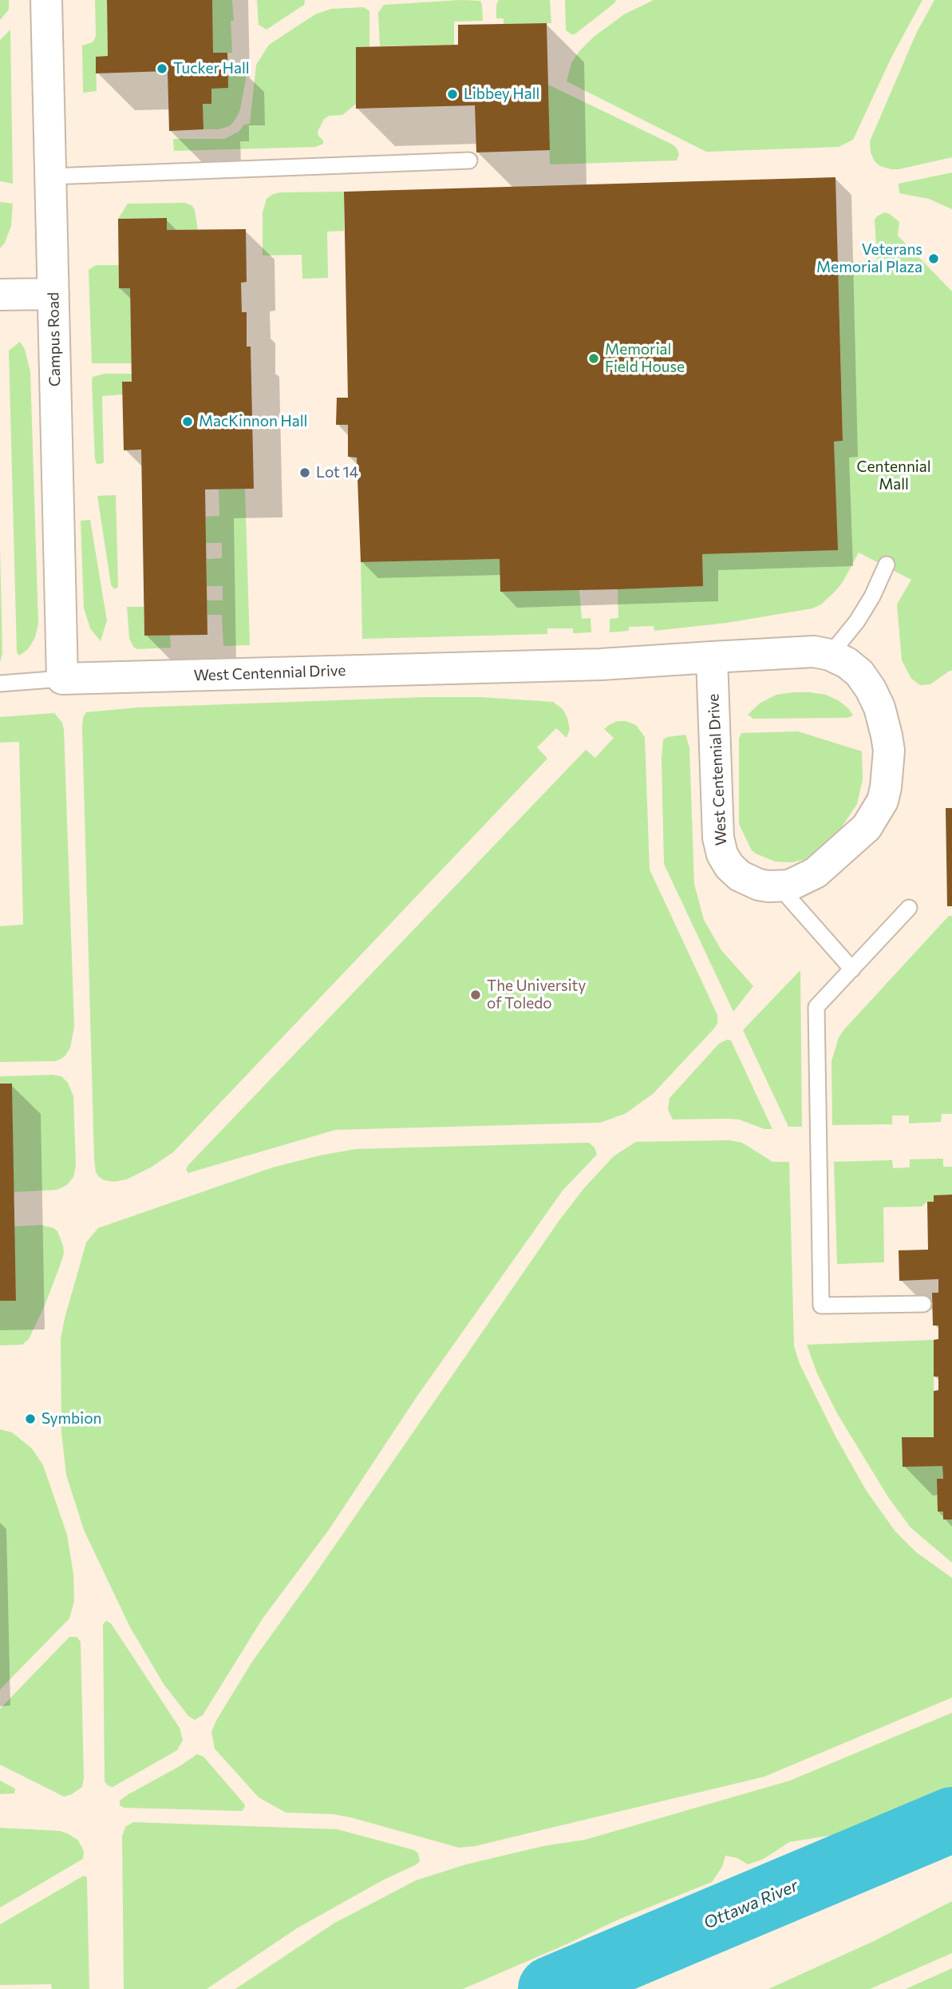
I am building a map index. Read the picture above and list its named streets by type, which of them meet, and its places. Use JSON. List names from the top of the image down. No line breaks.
{"streets":{"street":["Campus Road","West Centennial Drive"]},"crossings":[["Campus Road","West Centennial Drive"]],"water":["Ottawa River"],"parks":["Centennial Mall"],"places":["Tucker Hall","Libbey Hall","Veterans Memorial Plaza","Memorial Field House","MacKinnon Hall","Lot 14","The University of Toledo","Symbion"]}
